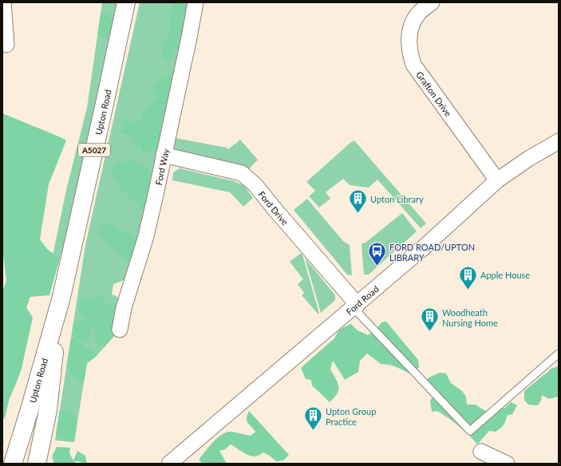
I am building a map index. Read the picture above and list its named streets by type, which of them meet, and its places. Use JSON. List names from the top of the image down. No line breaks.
{"streets":{"main road":["Upton Road","A5027"],"street":["Grafton Drive","Ford Way","Ford Drive","Ford Road"]},"crossings":[["Grafton Drive","Ford Road"],["Ford Way","Ford Drive"],["Ford Drive","Ford Road"]],"places":{"building":["Upton Library","Apple House","Woodheath Nursing Home","Upton Group Practice"],"bus stop":["FORD ROAD/UPTON LIBRARY"]}}
